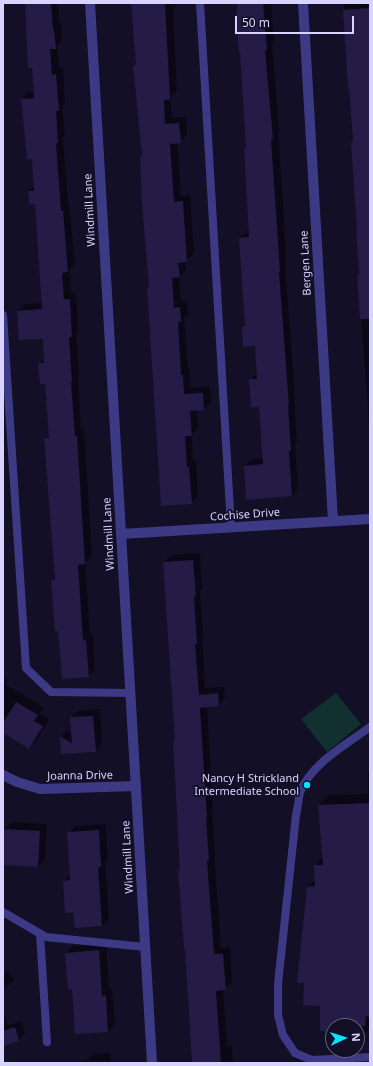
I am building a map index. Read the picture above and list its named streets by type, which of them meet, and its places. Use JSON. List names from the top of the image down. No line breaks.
{"streets":{"street":["Windmill Lane","Bergen Lane","Cochise Drive","Joanna Drive"]},"crossings":[["Windmill Lane","Cochise Drive"],["Windmill Lane","Joanna Drive"],["Bergen Lane","Cochise Drive"]],"places":["Nancy H Strickland Intermediate School"],"scale_bar":"50 m","north":"right"}
